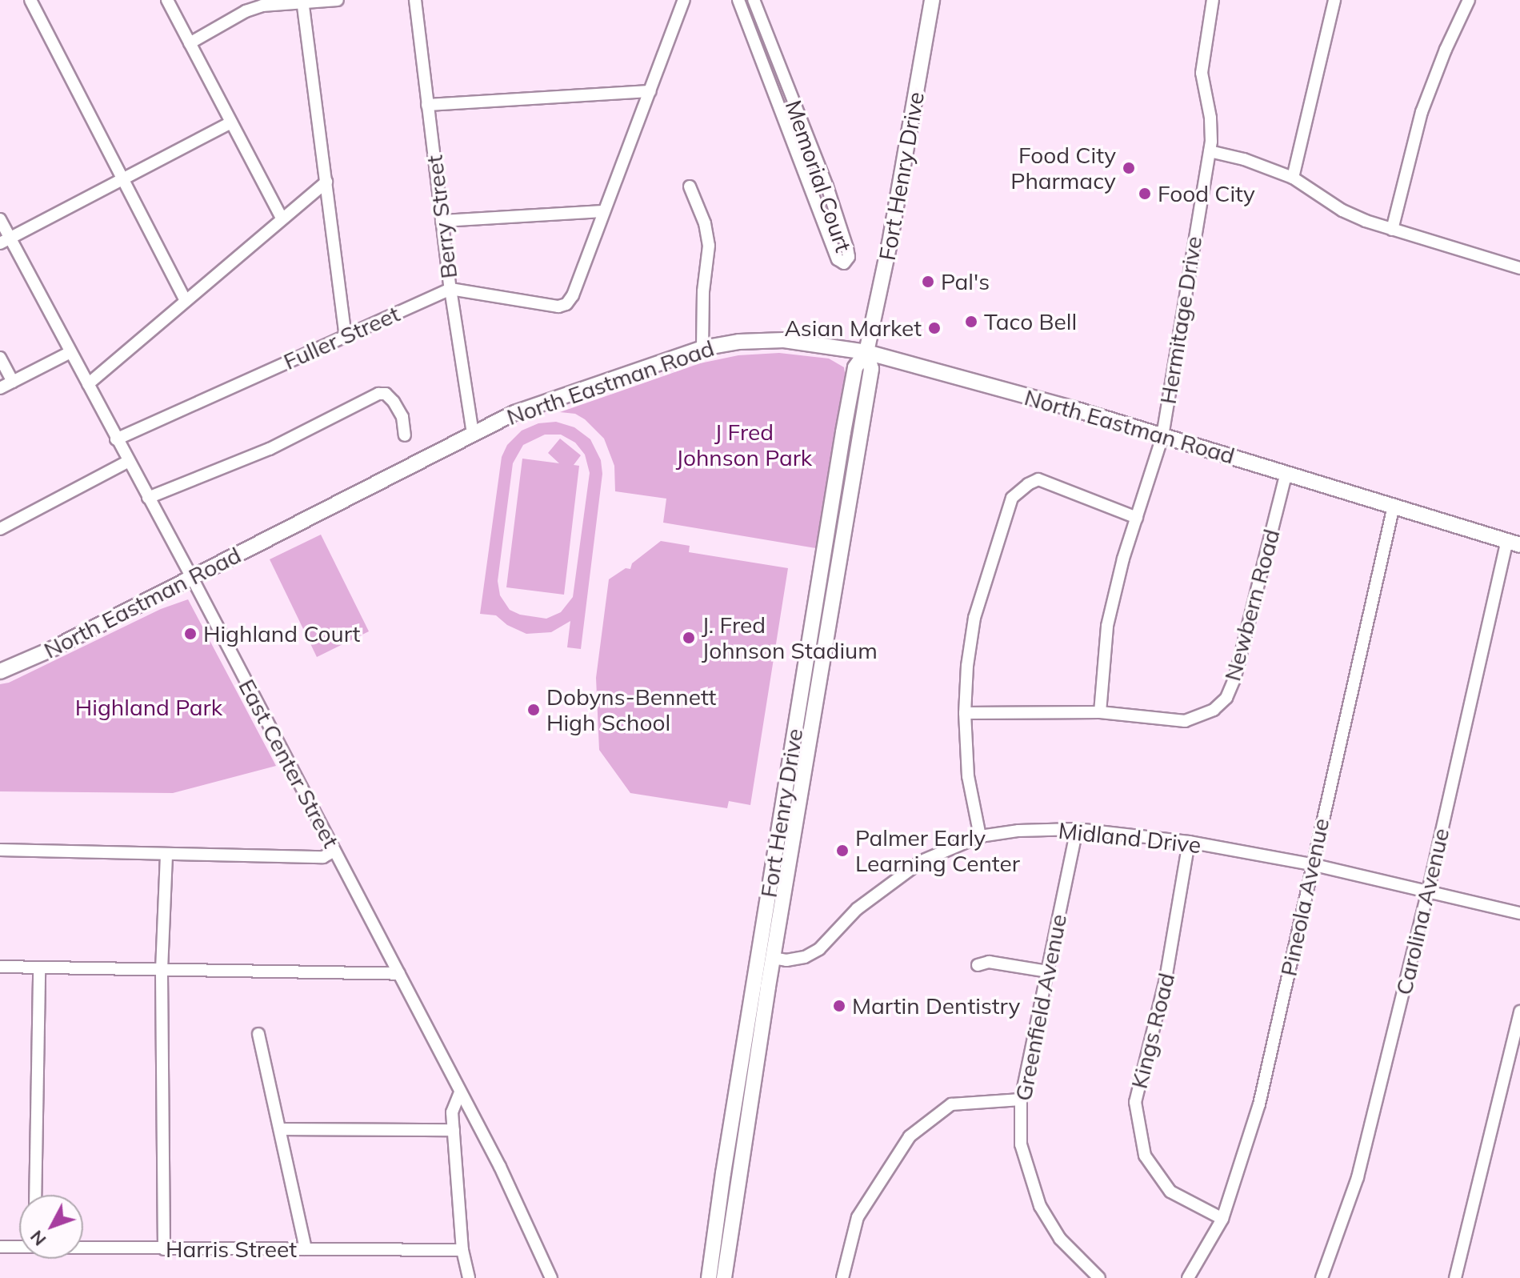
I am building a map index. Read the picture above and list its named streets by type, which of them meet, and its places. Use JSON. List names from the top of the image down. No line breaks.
{"streets":{"main road":["Fort Henry Drive","North Eastman Road"],"street":["Memorial Court","Berry Street","Hermitage Drive","Fuller Street","Newbern Road","East Center Street","Midland Drive","Pineola Avenue","Carolina Avenue","Greenfield Avenue","Kings Road","Harris Street"]},"crossings":[["Fort Henry Drive","North Eastman Road"],["Fort Henry Drive","Midland Drive"],["Berry Street","Fuller Street"],["Berry Street","North Eastman Road"],["Hermitage Drive","North Eastman Road"],["Hermitage Drive","Newbern Road"],["Fuller Street","East Center Street"],["North Eastman Road","Newbern Road"],["North Eastman Road","East Center Street"],["North Eastman Road","Pineola Avenue"],["North Eastman Road","Carolina Avenue"],["Midland Drive","Pineola Avenue"],["Midland Drive","Carolina Avenue"],["Midland Drive","Greenfield Avenue"],["Midland Drive","Kings Road"],["Pineola Avenue","Kings Road"]],"parks":["J Fred Johnson Park","Highland Park"],"places":["Food City Pharmacy","Food City","Pal's","Taco Bell","Asian Market","Highland Court","J. Fred Johnson Stadium","Dobyns-Bennett High School","Palmer Early Learning Center","Martin Dentistry"],"north":"bottom left"}
